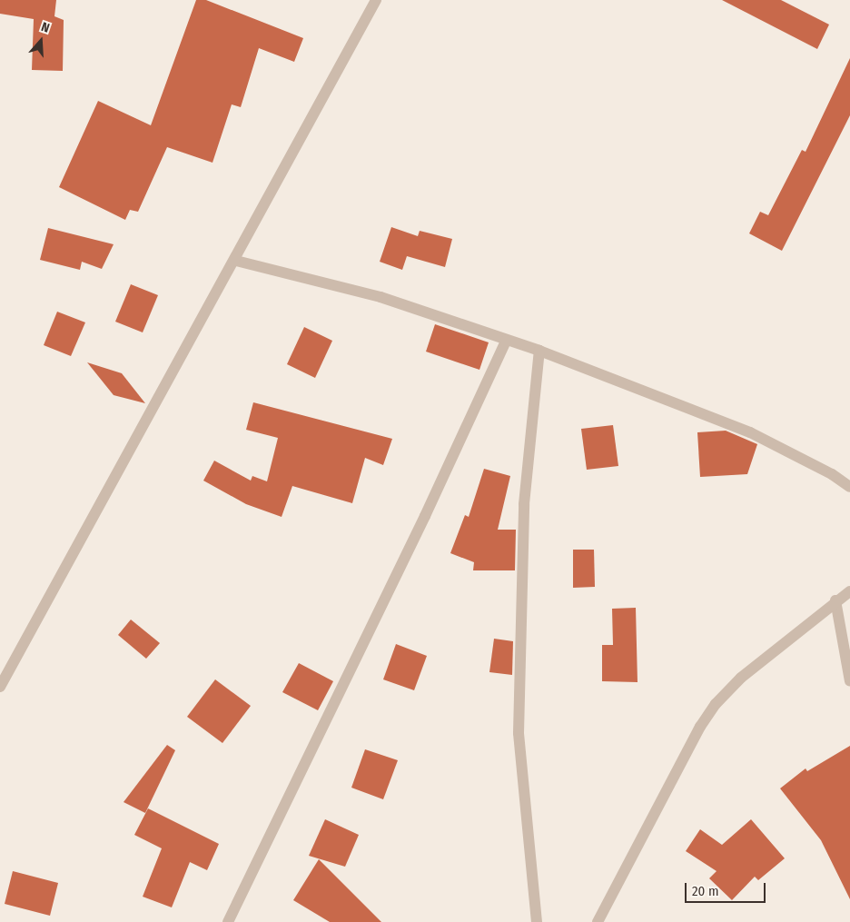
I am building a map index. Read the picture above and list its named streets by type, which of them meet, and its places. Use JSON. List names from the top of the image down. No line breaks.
{"scale_bar":"20 m","north":"top"}
